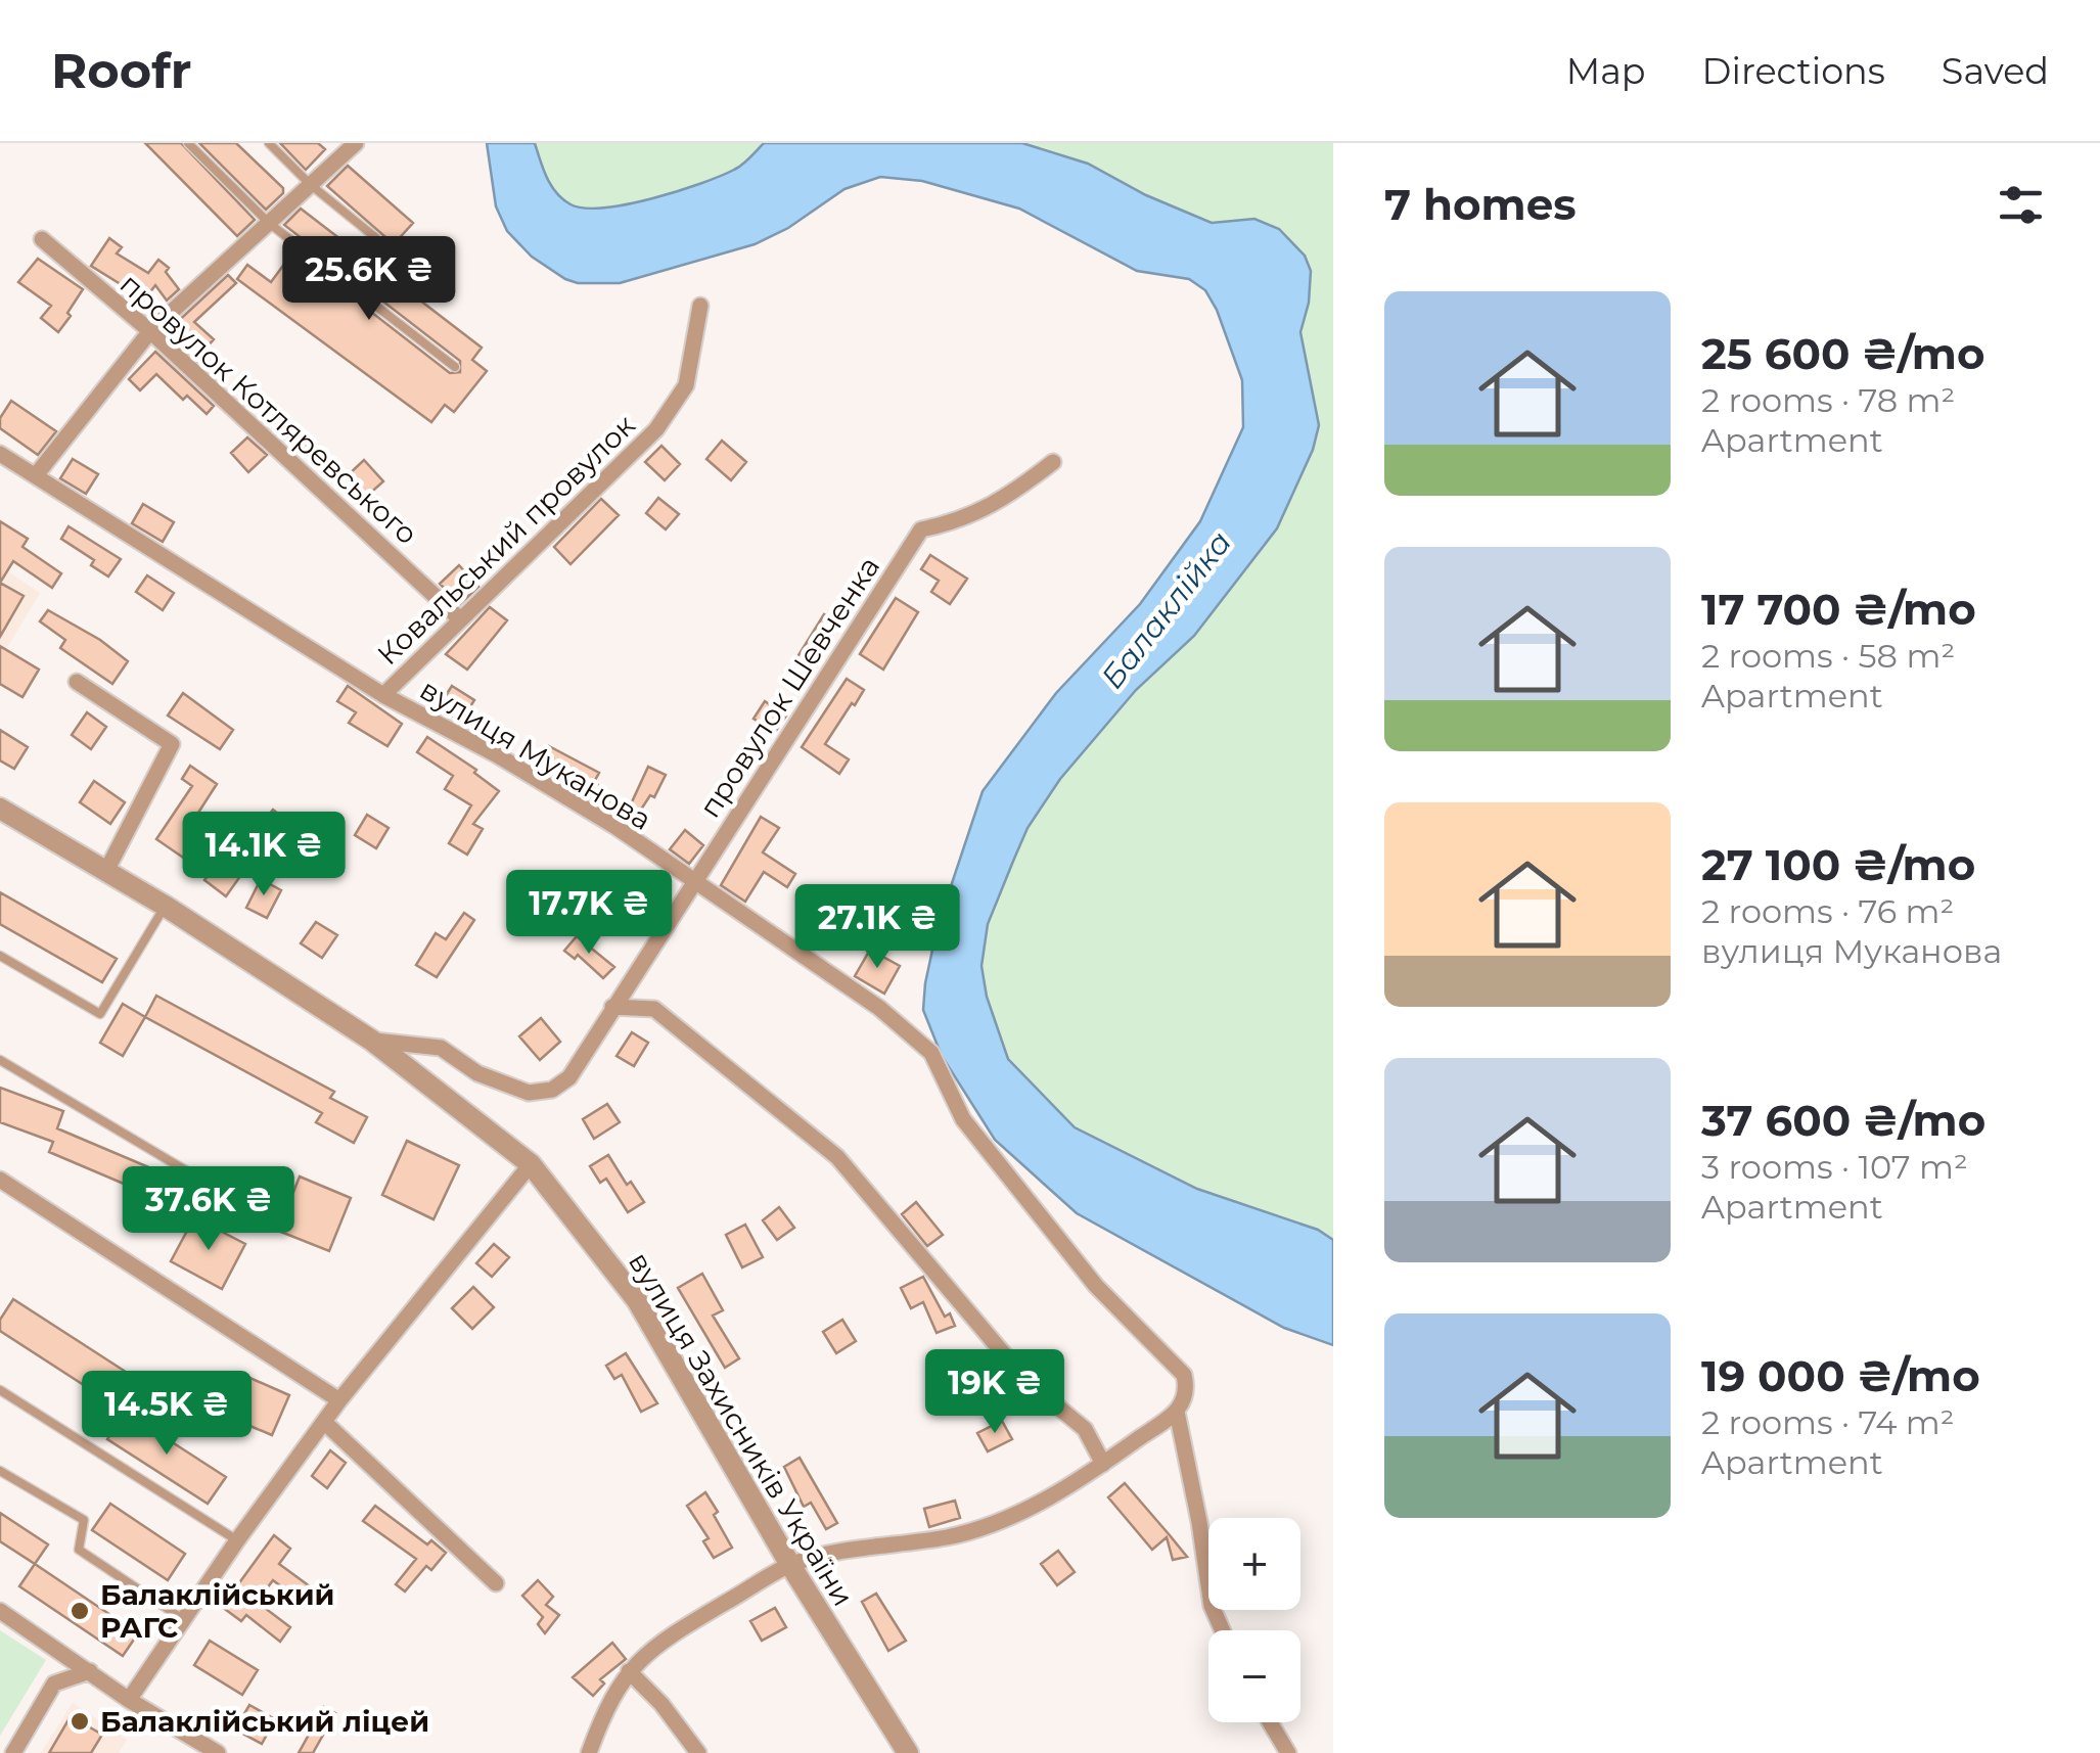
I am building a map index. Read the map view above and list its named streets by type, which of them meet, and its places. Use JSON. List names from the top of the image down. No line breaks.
{"streets":{"street":["провулок Котляревського","Ковальський провулок","провулок Шевченка","вулиця Муканова","вулиця Захисників України"]},"crossings":[["провулок Котляревського","Ковальський провулок"],["Ковальський провулок","вулиця Муканова"],["провулок Шевченка","вулиця Муканова"],["провулок Шевченка","вулиця Захисників України"]],"water":["Балаклійка"],"places":["Балаклійський РАГС","Балаклійський ліцей"],"page":{"header":"Roofr","nav":["Map","Directions","Saved"],"heading":"7 homes","price":["25.6K ₴","14.1K ₴","17.7K ₴","27.1K ₴","37.6K ₴","19K ₴","14.5K ₴"],"list":[{"name":"25 600 ₴/mo","note":"2 rooms · 78 m² · Apartment"},{"name":"17 700 ₴/mo","note":"2 rooms · 58 m² · Apartment"},{"name":"27 100 ₴/mo","note":"2 rooms · 76 m² · вулиця Муканова"},{"name":"37 600 ₴/mo","note":"3 rooms · 107 m² · Apartment"},{"name":"19 000 ₴/mo","note":"2 rooms · 74 m² · Apartment"}],"map_buttons":["+","−"]}}
